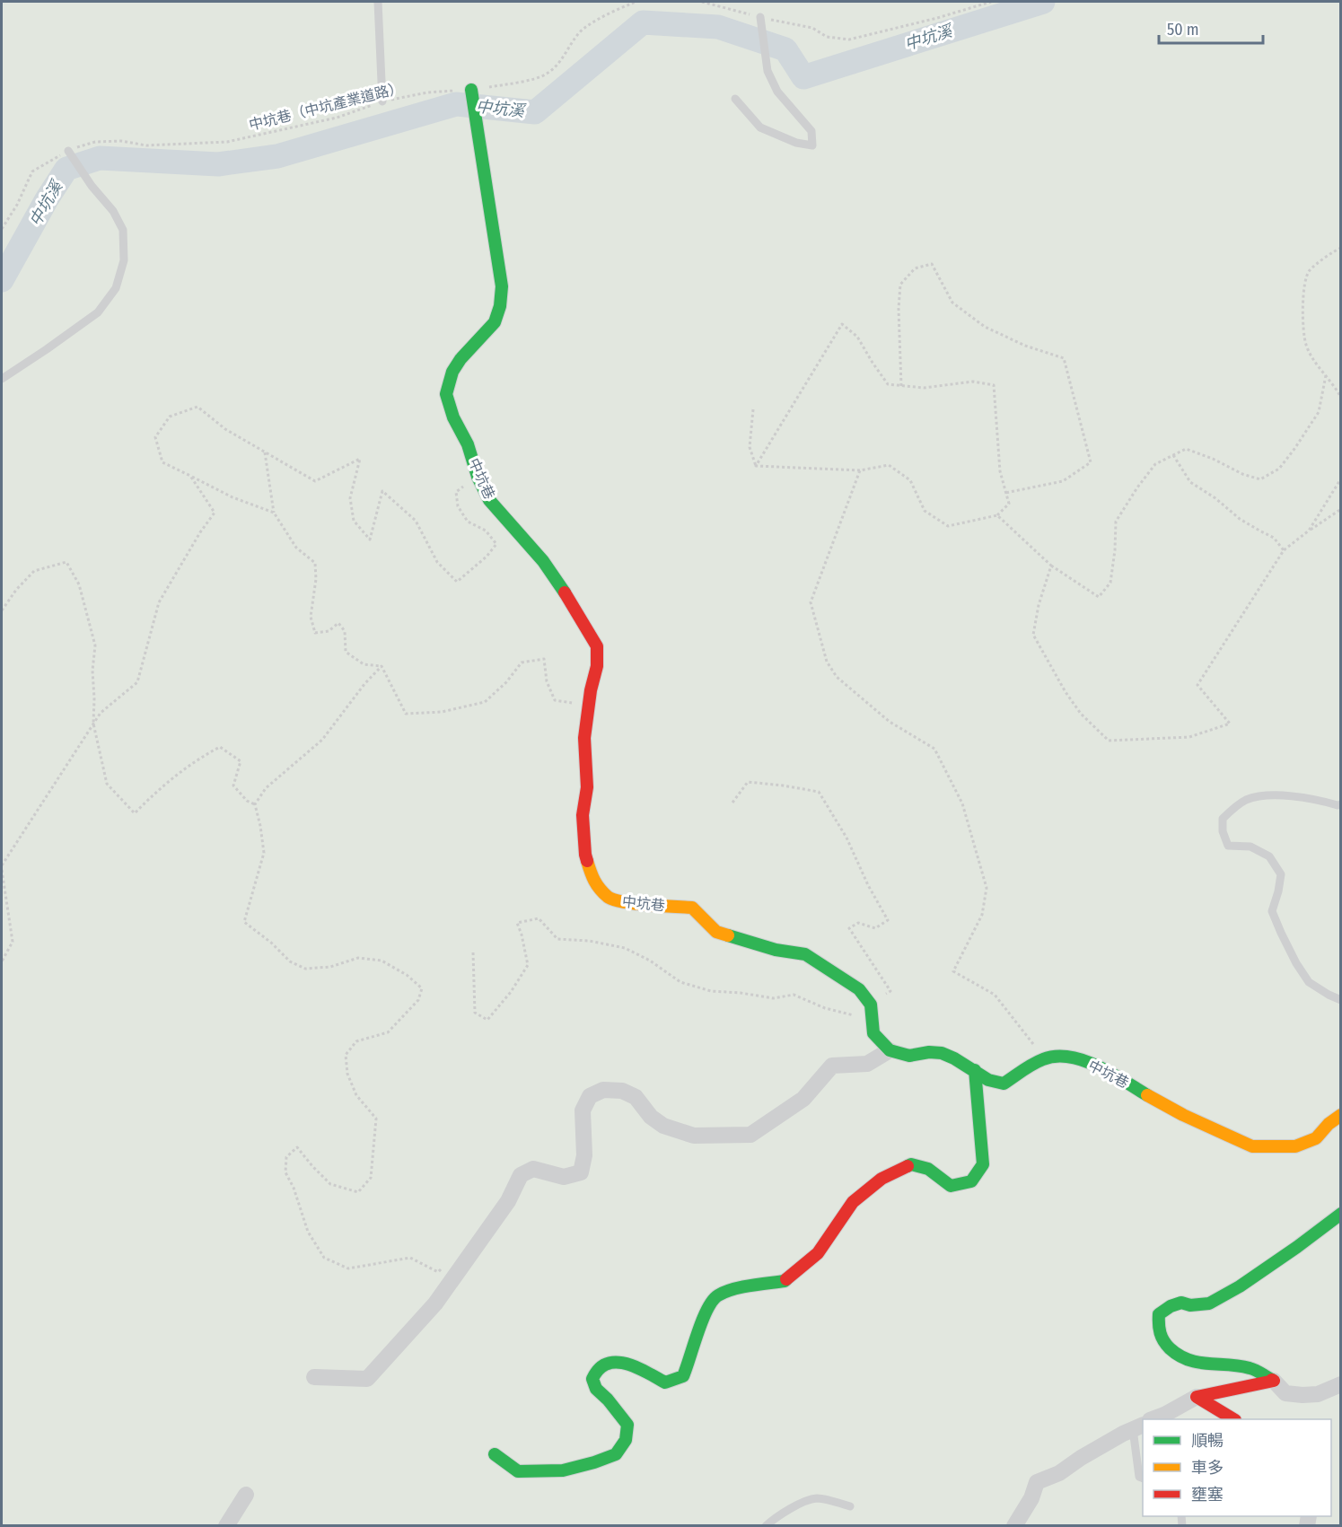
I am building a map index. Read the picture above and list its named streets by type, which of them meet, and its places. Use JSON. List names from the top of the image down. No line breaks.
{"streets":{"street":["中坑巷"],"path":["中坑巷（中坑產業道路）"]},"crossings":[["中坑巷（中坑產業道路）","中坑巷"]],"water":["中坑溪"],"legend":["順暢","車多","壅塞"],"scale_bar":"50 m"}
